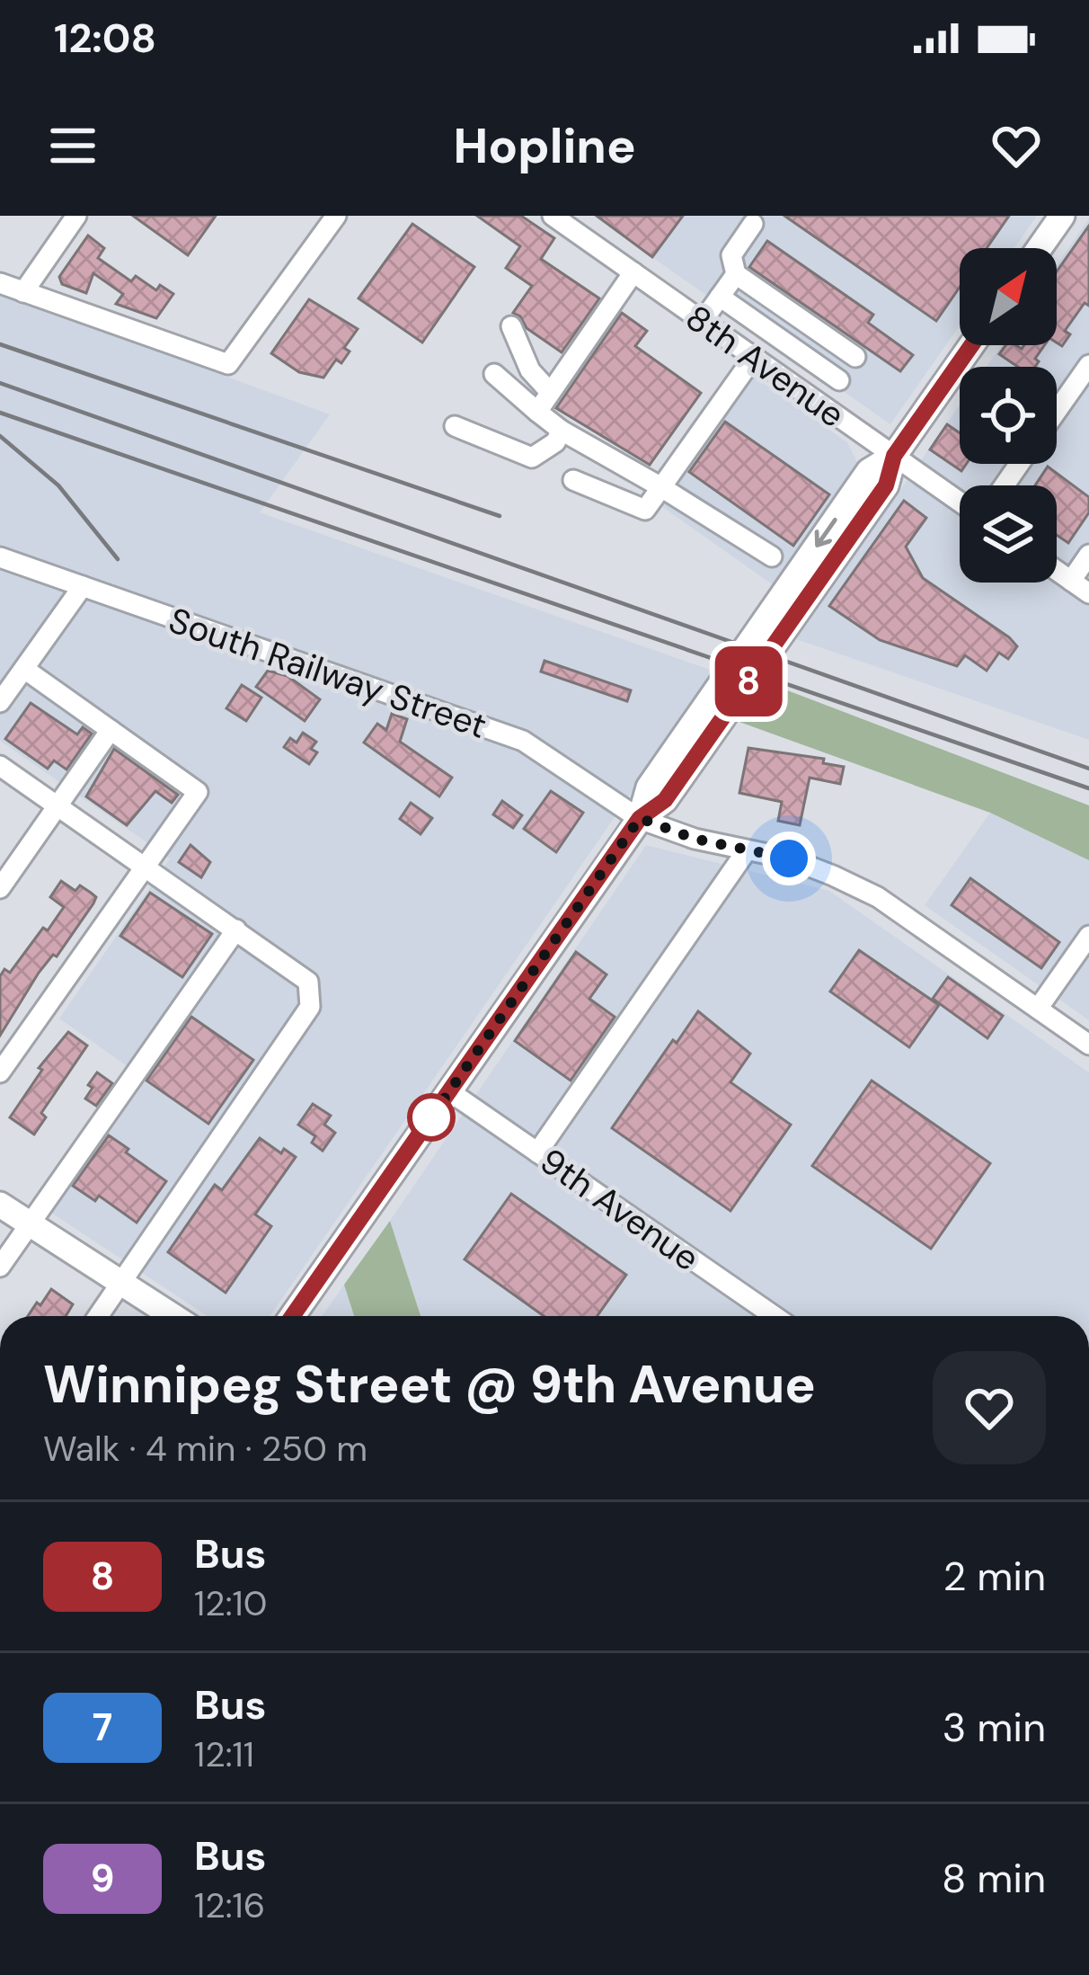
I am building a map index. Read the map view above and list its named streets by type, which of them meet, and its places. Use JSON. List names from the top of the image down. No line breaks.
{"streets":{"street":["8th Avenue","South Railway Street","9th Avenue"]},"lines":["bus line 8"],"north":"top right","page":{"status":"12:08","header":"Hopline","on_map":"8","heading":["Winnipeg Street @ 9th Avenue","Walk · 4 min · 250 m"],"list":[{"mark":"8","name":"Bus","note":"12:10","value":"2 min"},{"mark":"7","name":"Bus","note":"12:11","value":"3 min"},{"mark":"9","name":"Bus","note":"12:16","value":"8 min"}]}}
